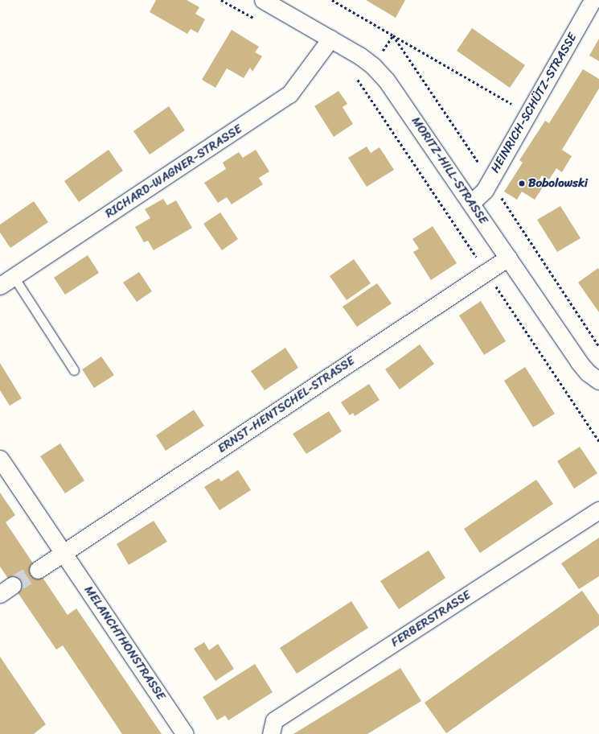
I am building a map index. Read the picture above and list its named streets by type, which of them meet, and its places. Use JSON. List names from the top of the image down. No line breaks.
{"streets":{"street":["HEINRICH-SCHÜTZ-STRASSE","MORITZ-HILL-STRASSE","RICHARD-WAGNER-STRASSE","ERNST-HENTSCHEL-STRASSE","FERBERSTRASSE","MELANCHTHONSTRASSE"]},"crossings":[["HEINRICH-SCHÜTZ-STRASSE","MORITZ-HILL-STRASSE"],["MORITZ-HILL-STRASSE","RICHARD-WAGNER-STRASSE"],["MORITZ-HILL-STRASSE","ERNST-HENTSCHEL-STRASSE"],["ERNST-HENTSCHEL-STRASSE","MELANCHTHONSTRASSE"]],"places":["Bobolowski"]}
